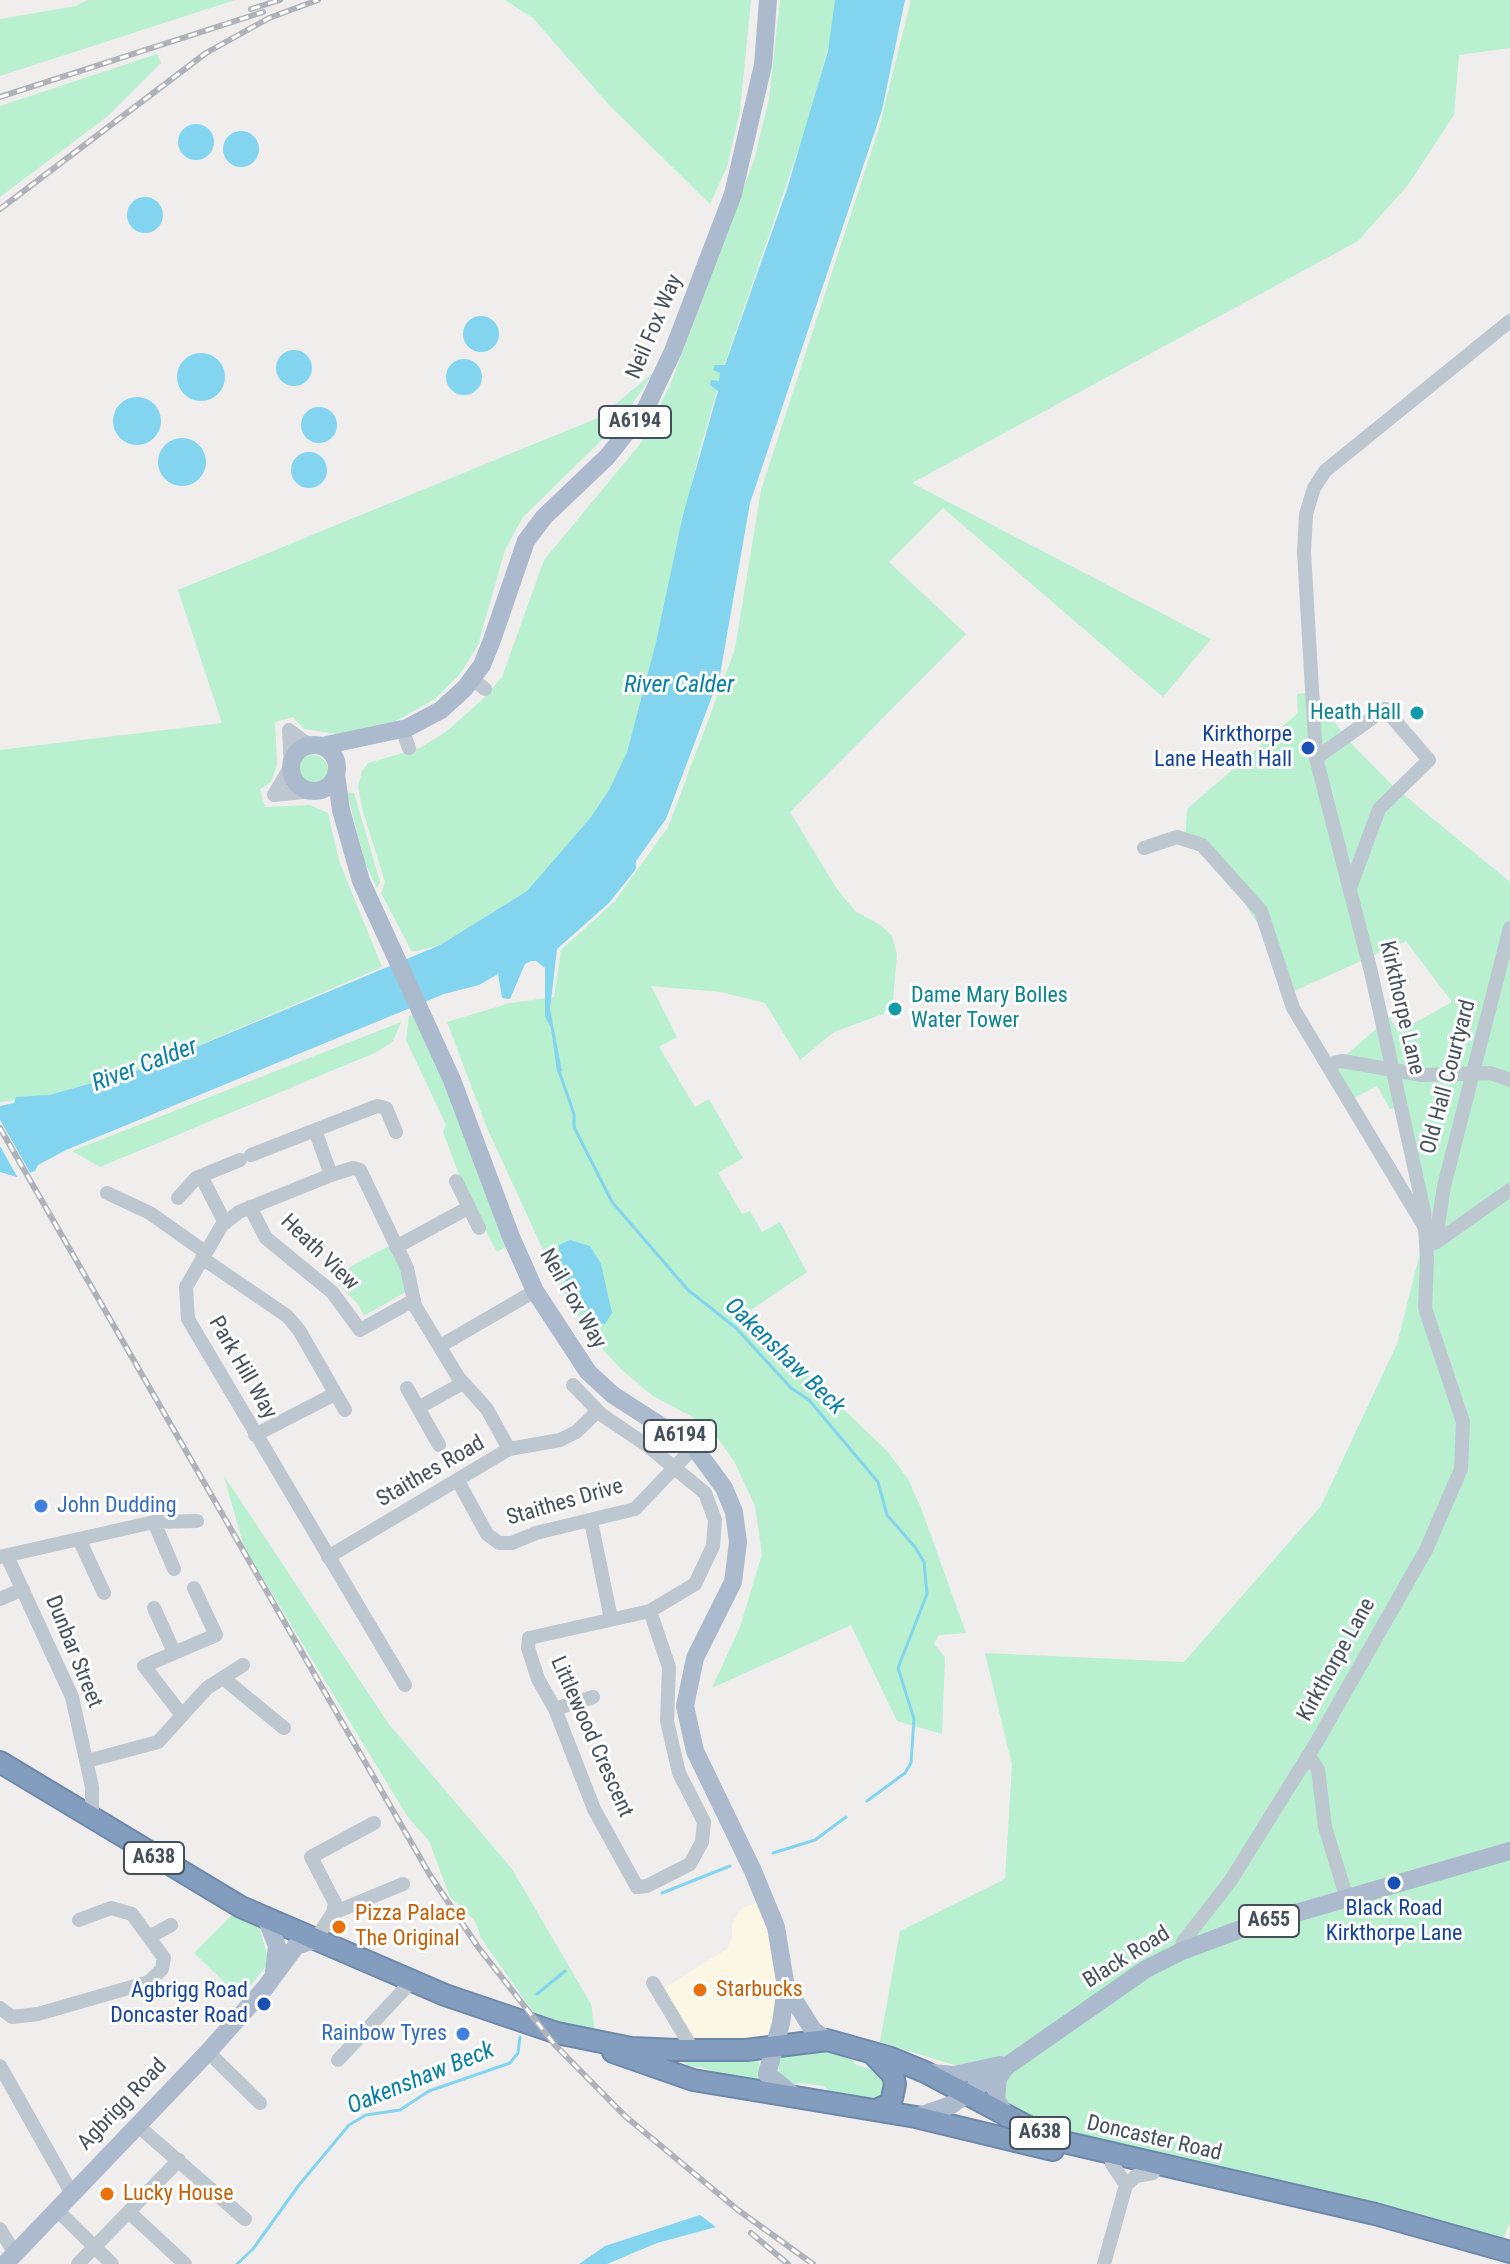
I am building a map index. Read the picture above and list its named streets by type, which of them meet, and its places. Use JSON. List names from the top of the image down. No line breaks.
{"streets":{"highway":["A638","Doncaster Road"],"main road":["Neil Fox Way","A6194","A655","Black Road","Agbrigg Road"],"street":["Kirkthorpe Lane","Old Hall Courtyard","Heath View","Park Hill Way","Staithes Road","Staithes Drive","Dunbar Street","Littlewood Crescent"]},"crossings":[["Neil Fox Way","Staithes Drive"],["Neil Fox Way","Doncaster Road"],["Kirkthorpe Lane","Black Road"],["Heath View","Park Hill Way"],["Park Hill Way","Staithes Road"],["Staithes Road","Staithes Drive"],["Staithes Road","Littlewood Crescent"],["Staithes Drive","Littlewood Crescent"],["Dunbar Street","Doncaster Road"],["Black Road","Doncaster Road"],["Agbrigg Road","Doncaster Road"]],"water":["River Calder","Oakenshaw Beck"],"places":["Heath Hall","Kirkthorpe Lane Heath Hall","Dame Mary Bolles Water Tower","John Dudding","Black Road Kirkthorpe Lane","Pizza Palace The Original","Starbucks","Agbrigg Road Doncaster Road","Rainbow Tyres","Lucky House"]}
